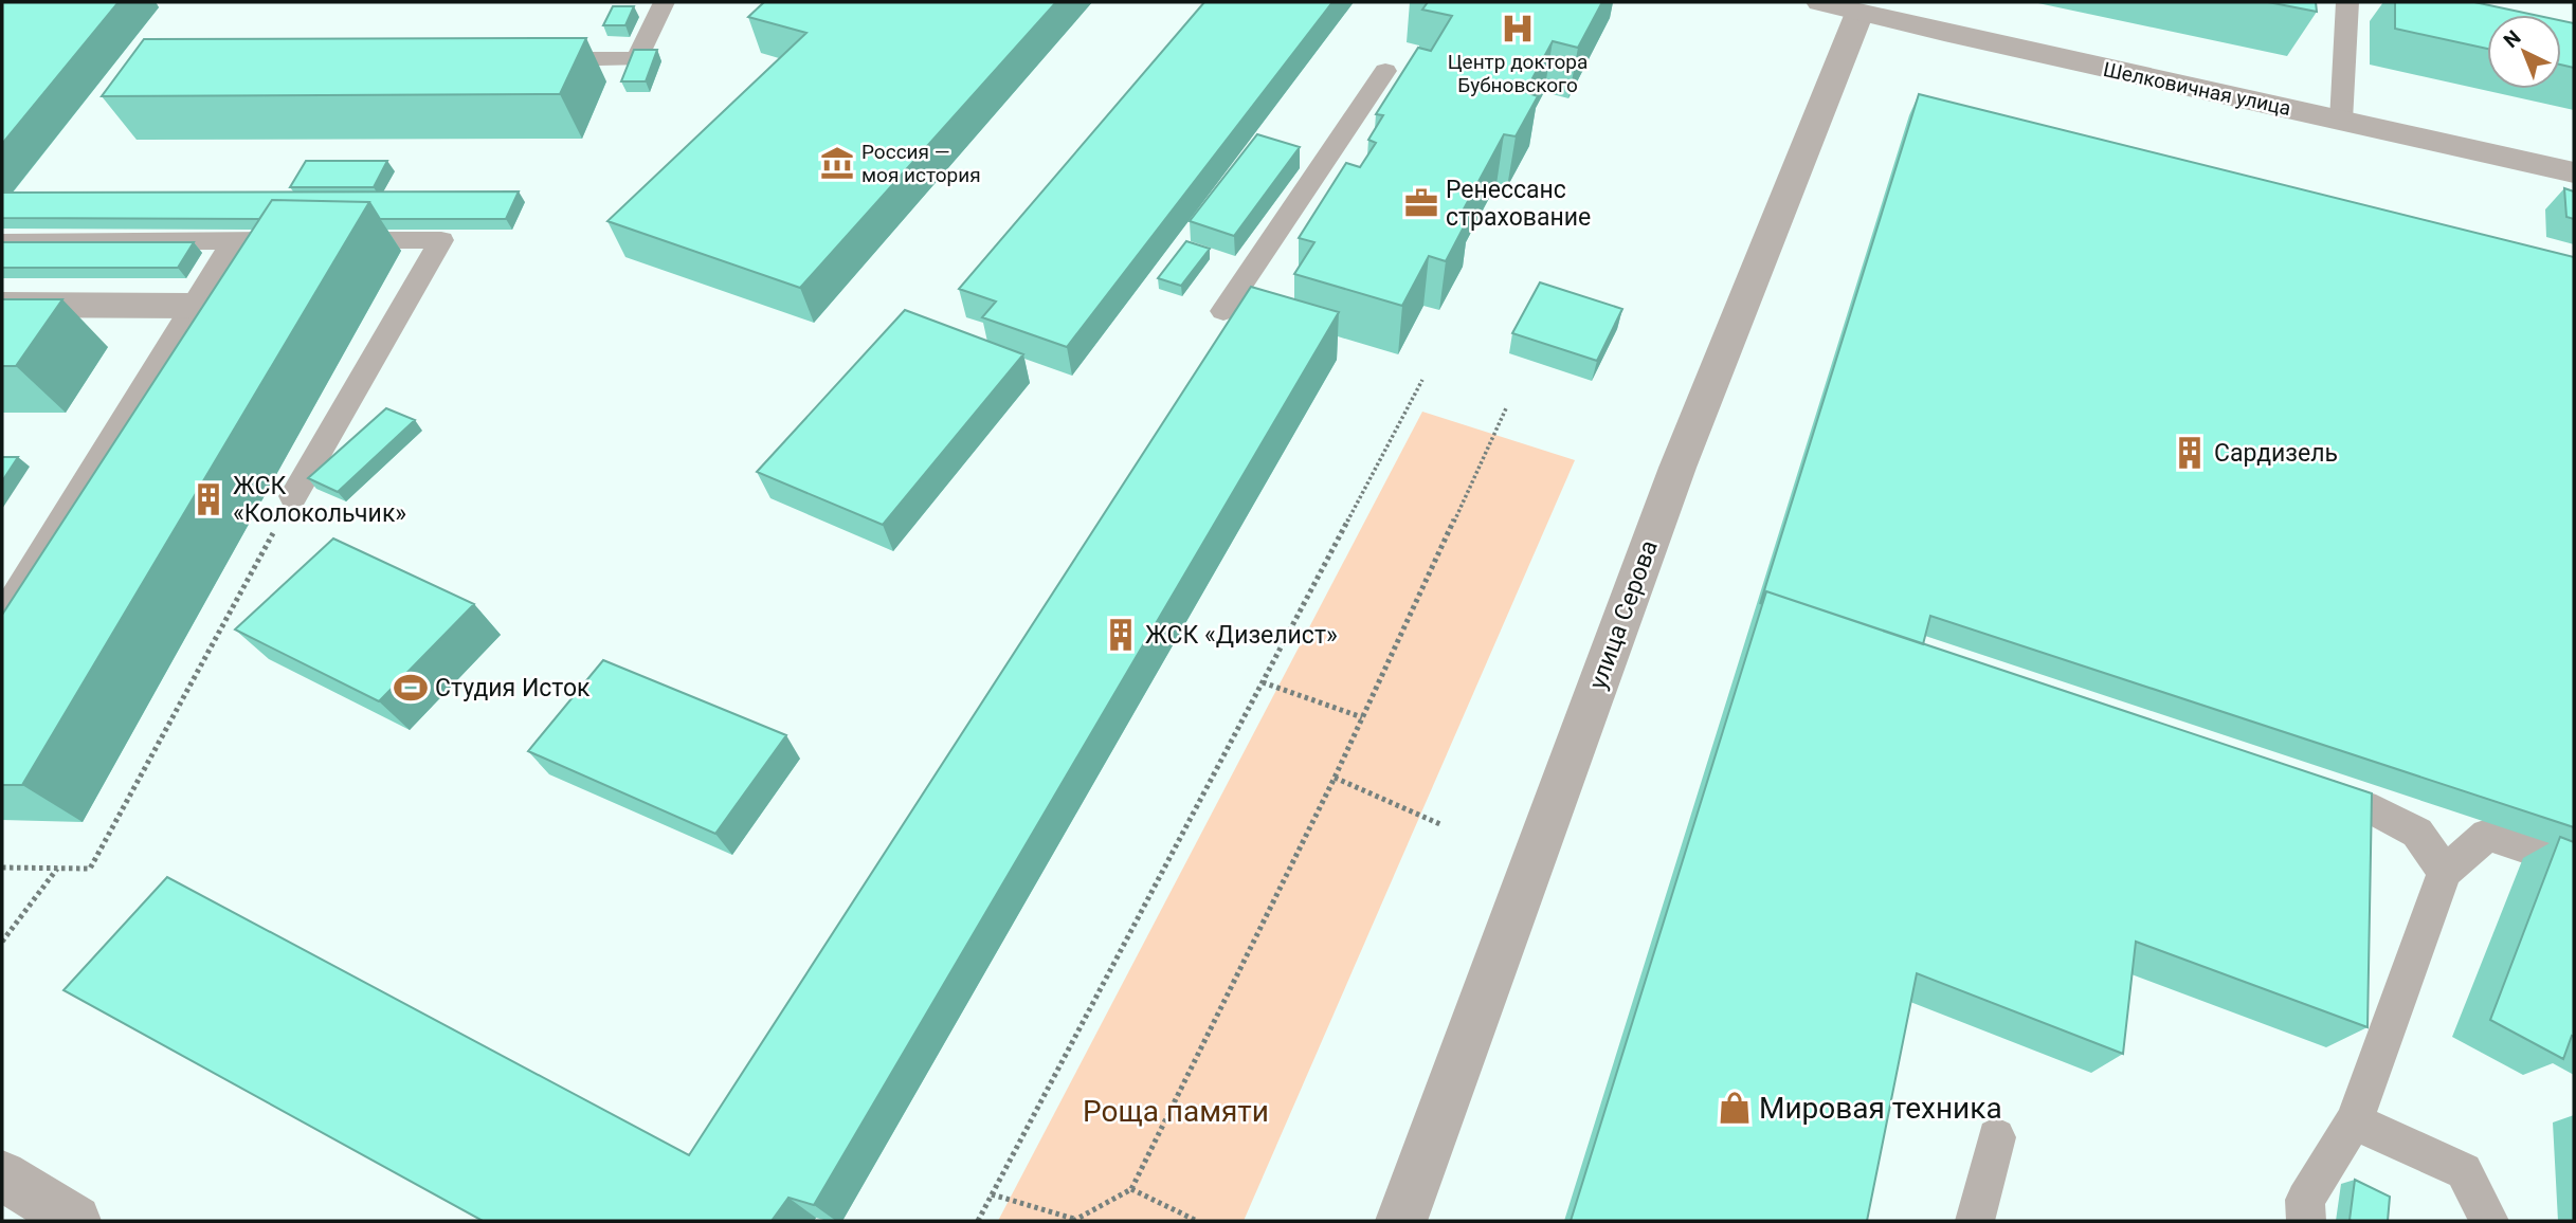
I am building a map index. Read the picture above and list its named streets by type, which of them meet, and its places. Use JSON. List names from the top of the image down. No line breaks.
{"streets":{"street":["Шелковичная улица","улица Серова"]},"crossings":[["Шелковичная улица","улица Серова"]],"parks":["Роща памяти"],"places":{"hospital":["Центр доктора Бубновского"],"museum":["Россия — моя история"],"office":["Ренессанс страхование"],"building":["Сардизель","ЖСК «Колокольчик»","ЖСК «Дизелист»"],"sports":["Студия Исток"],"shop":["Мировая техника"]},"north":"top left"}
